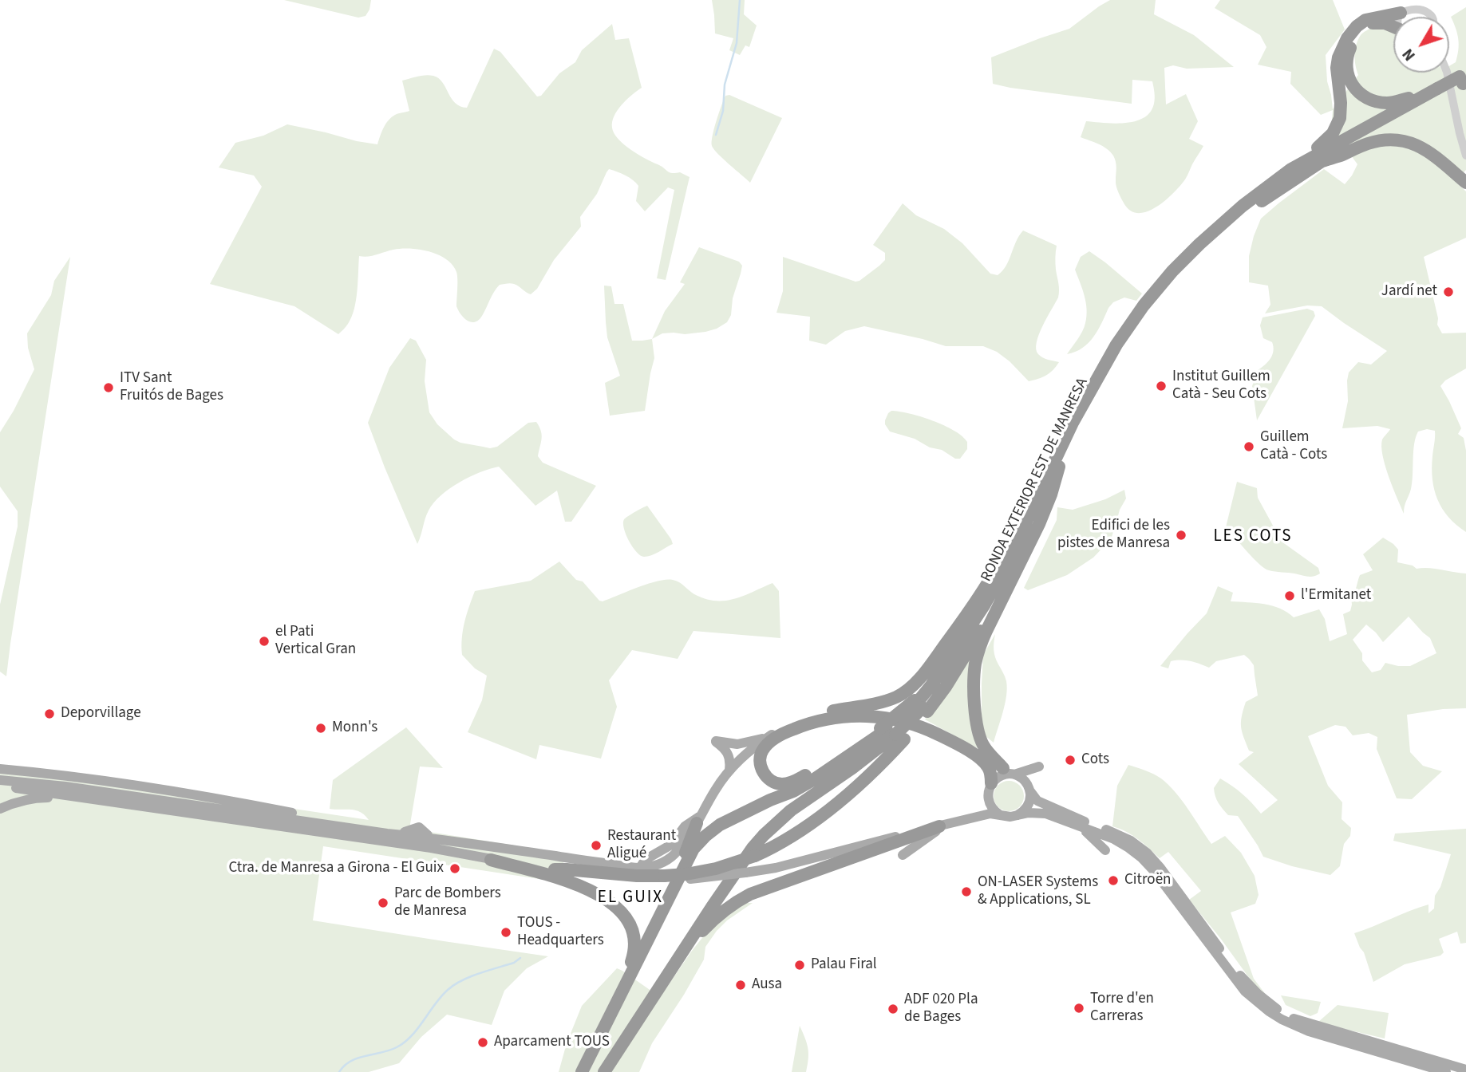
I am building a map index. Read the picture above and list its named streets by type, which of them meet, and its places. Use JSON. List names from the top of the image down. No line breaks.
{"streets":{"highway":["RONDA EXTERIOR EST DE MANRESA"]},"districts":["LES COTS","EL GUIX"],"places":["Jardí net","Institut Guillem Catà - Seu Cots","ITV Sant Fruitós de Bages","Guillem Catà - Cots","Edifici de les pistes de Manresa","l'Ermitanet","el Pati Vertical Gran","Deporvillage","Monn's","Cots","Restaurant Aligué","Ctra. de Manresa a Girona - El Guix","Citroën","ON-LASER Systems & Applications, SL","Parc de Bombers de Manresa","TOUS - Headquarters","Palau Firal","Ausa","Torre d'en Carreras","ADF 020 Pla de Bages","Aparcament TOUS"],"north":"bottom left"}
